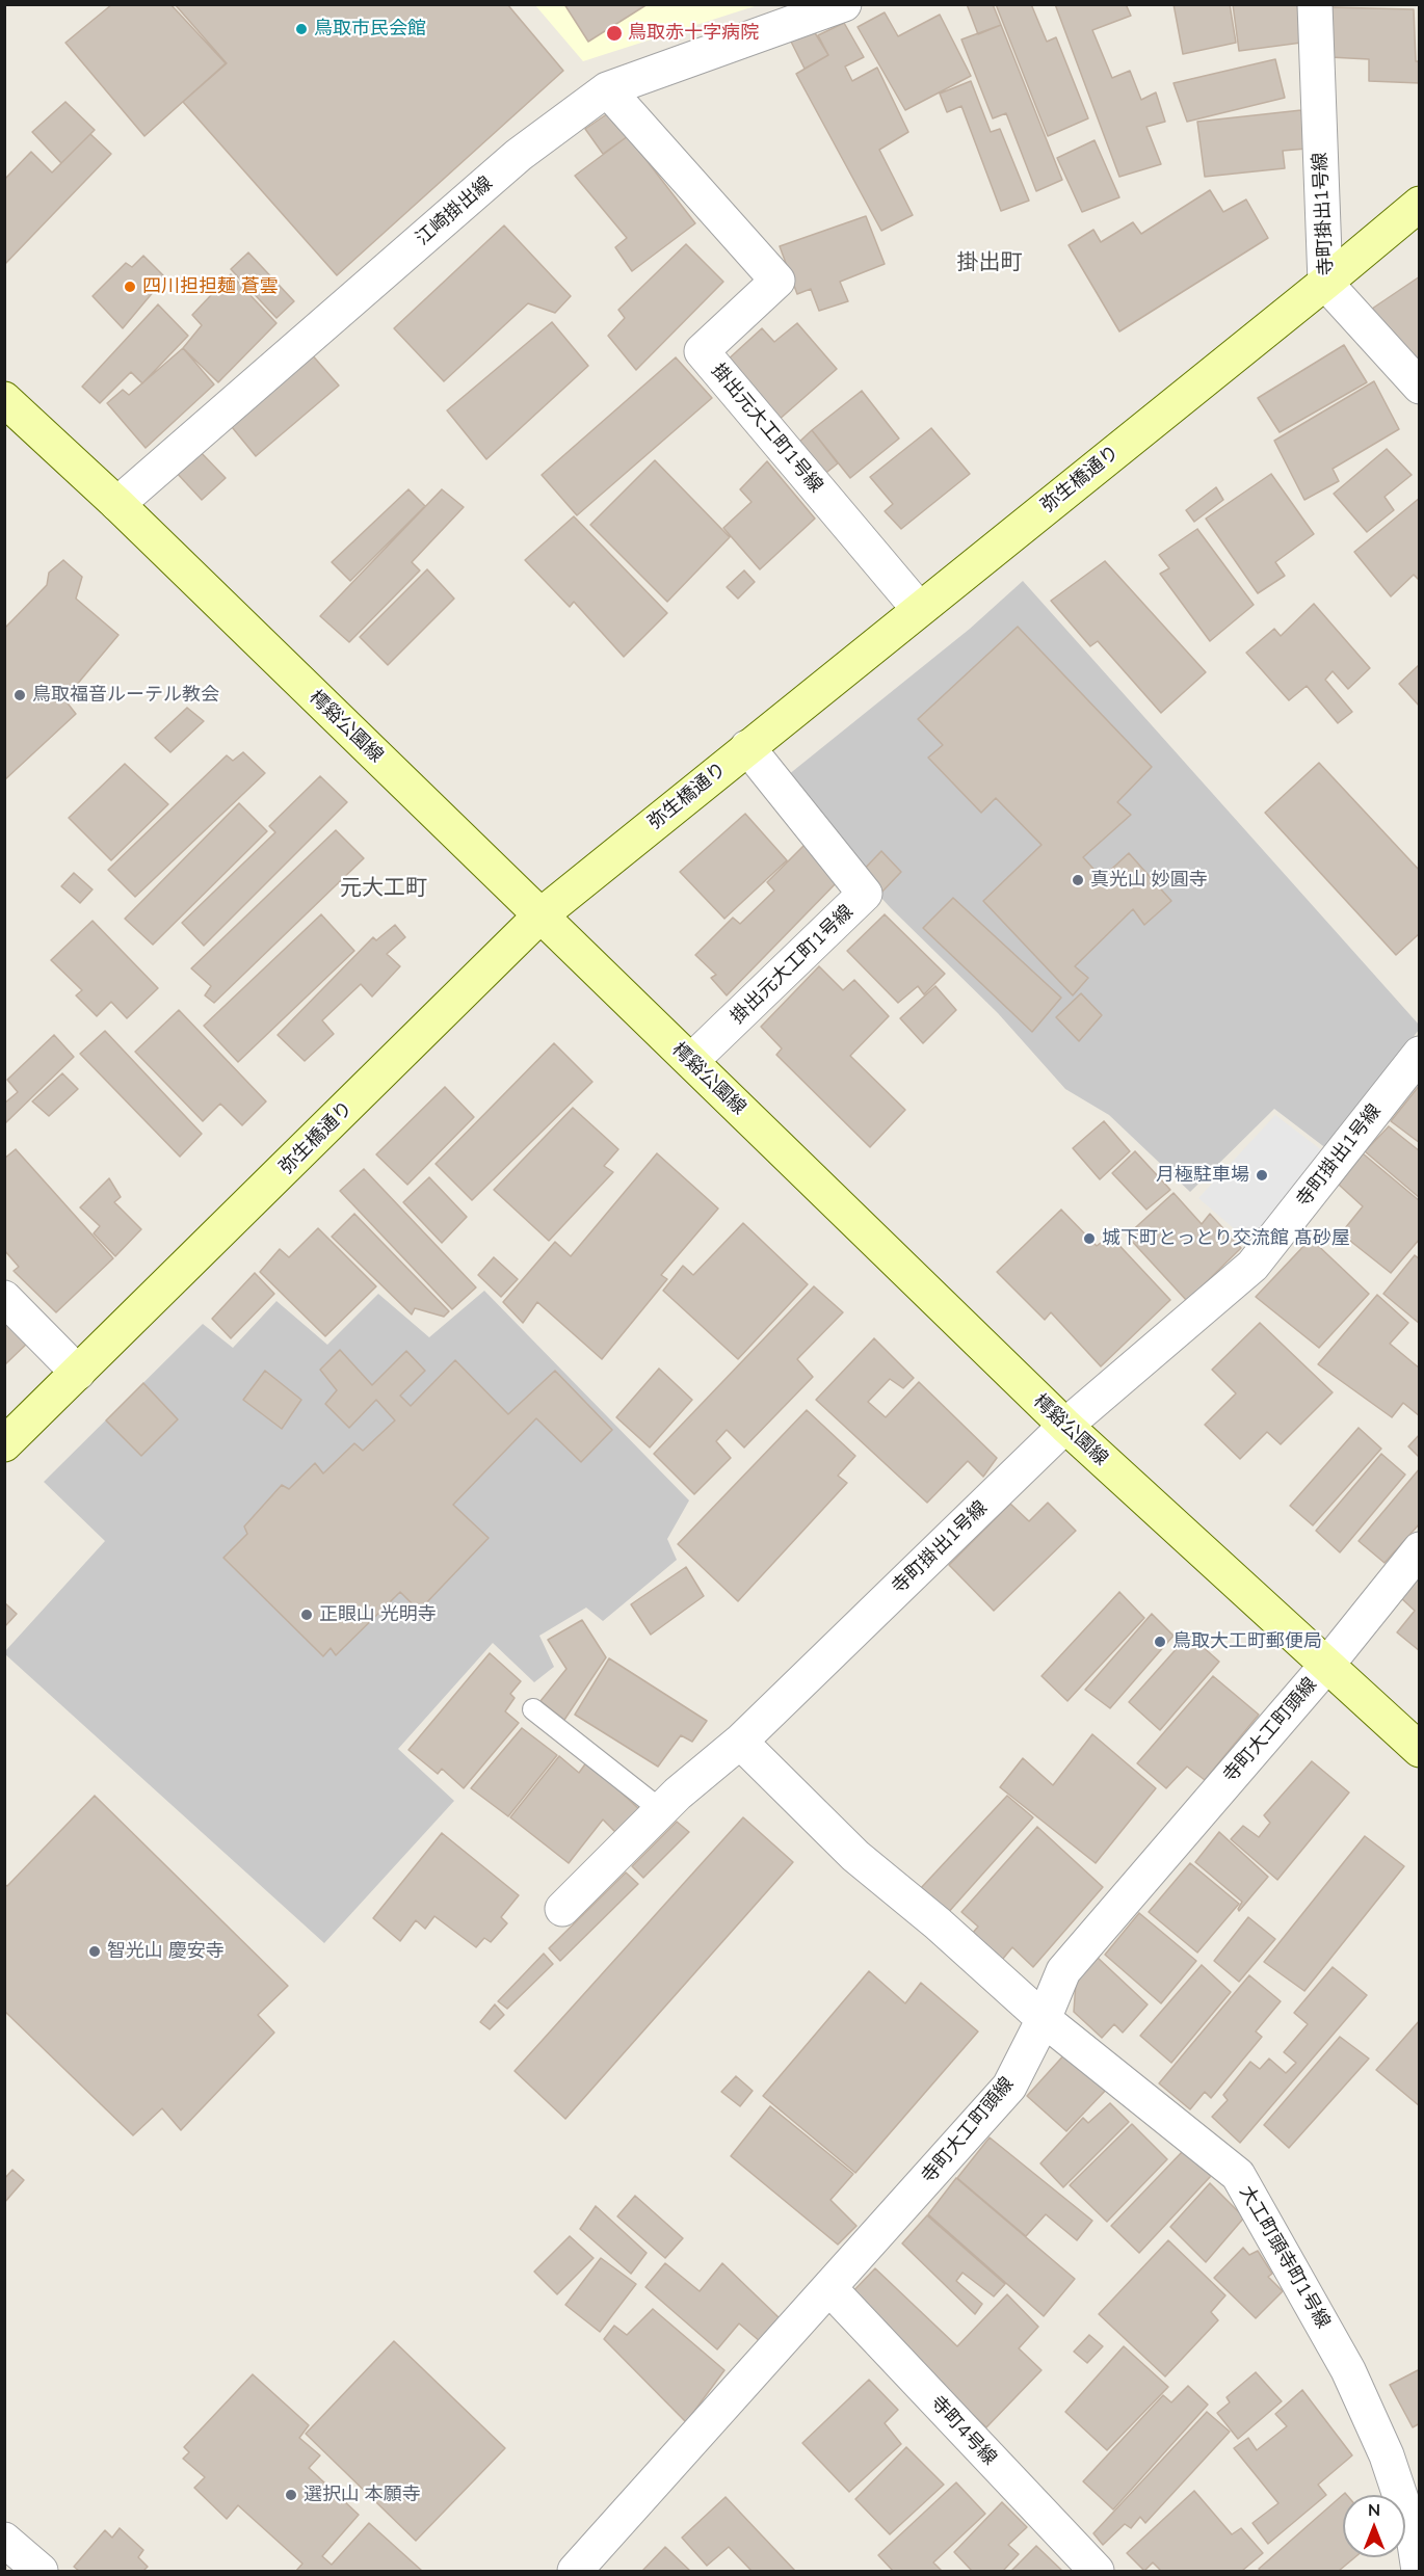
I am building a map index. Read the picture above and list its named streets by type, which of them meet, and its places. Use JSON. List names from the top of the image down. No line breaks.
{"streets":{"main road":["弥生橋通り","樗谿公園線"],"street":["江崎掛出線","寺町掛出1号線","掛出元大工町1号線","寺町大工町頭線","大工町頭寺町1号線","寺町4号線"]},"crossings":[["江崎掛出線","掛出元大工町1号線"],["江崎掛出線","樗谿公園線"],["寺町掛出1号線","弥生橋通り"],["寺町掛出1号線","樗谿公園線"],["掛出元大工町1号線","弥生橋通り"],["掛出元大工町1号線","樗谿公園線"],["弥生橋通り","樗谿公園線"],["樗谿公園線","寺町大工町頭線"],["寺町大工町頭線","大工町頭寺町1号線"],["寺町大工町頭線","寺町4号線"]],"districts":["掛出町","元大工町"],"places":["鳥取市民会館","鳥取赤十字病院","四川担担麺 蒼雲","鳥取福音ルーテル教会","真光山 妙圓寺","月極駐車場","城下町とっとり交流館 髙砂屋","正眼山 光明寺","鳥取大工町郵便局","智光山 慶安寺","選択山 本願寺"],"north":"top"}
